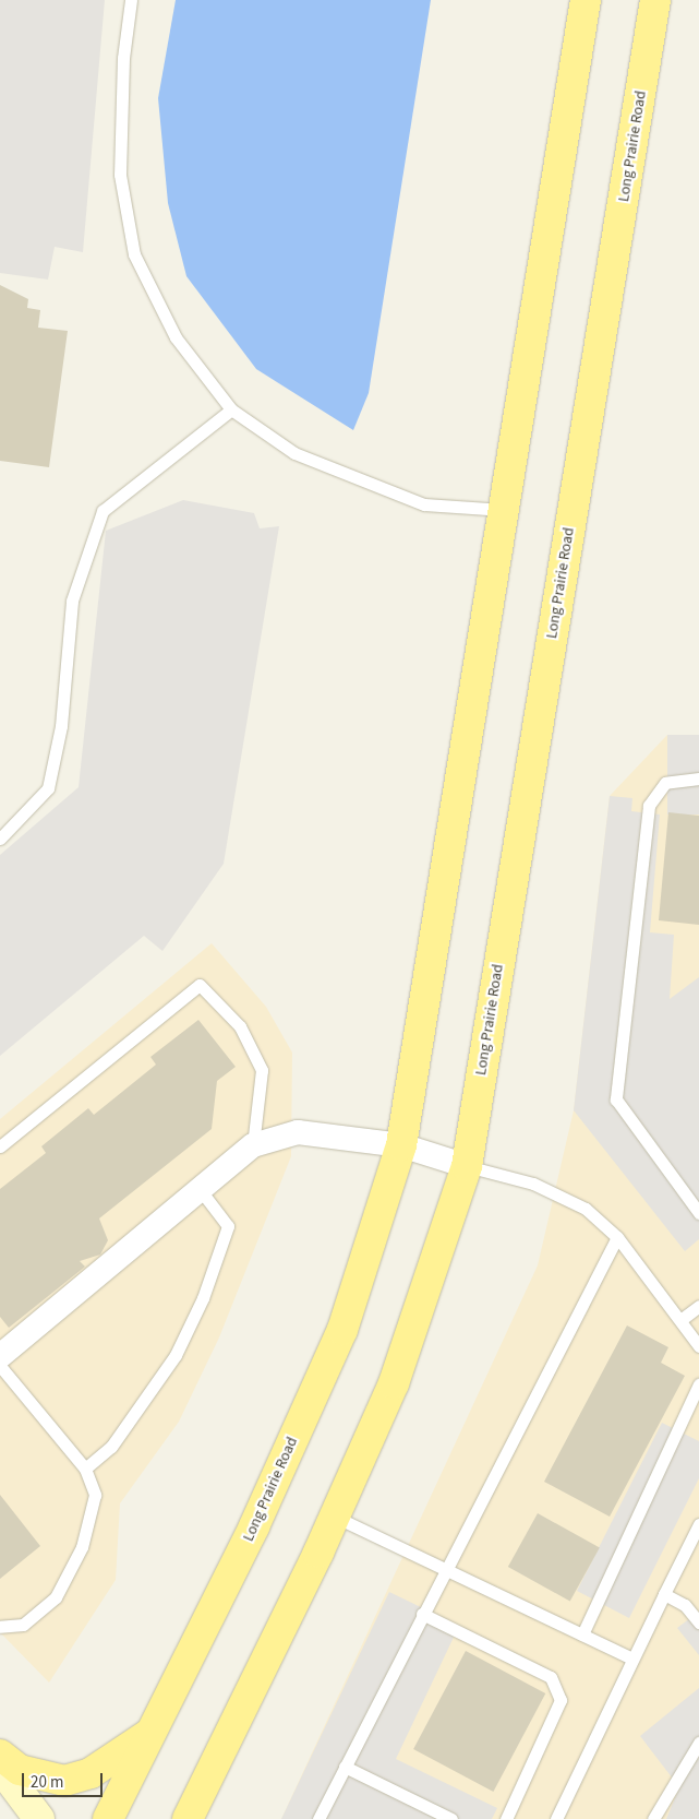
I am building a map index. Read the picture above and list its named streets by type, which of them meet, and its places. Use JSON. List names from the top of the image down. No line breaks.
{"streets":{"main road":["Long Prairie Road"]},"scale_bar":"20 m"}
